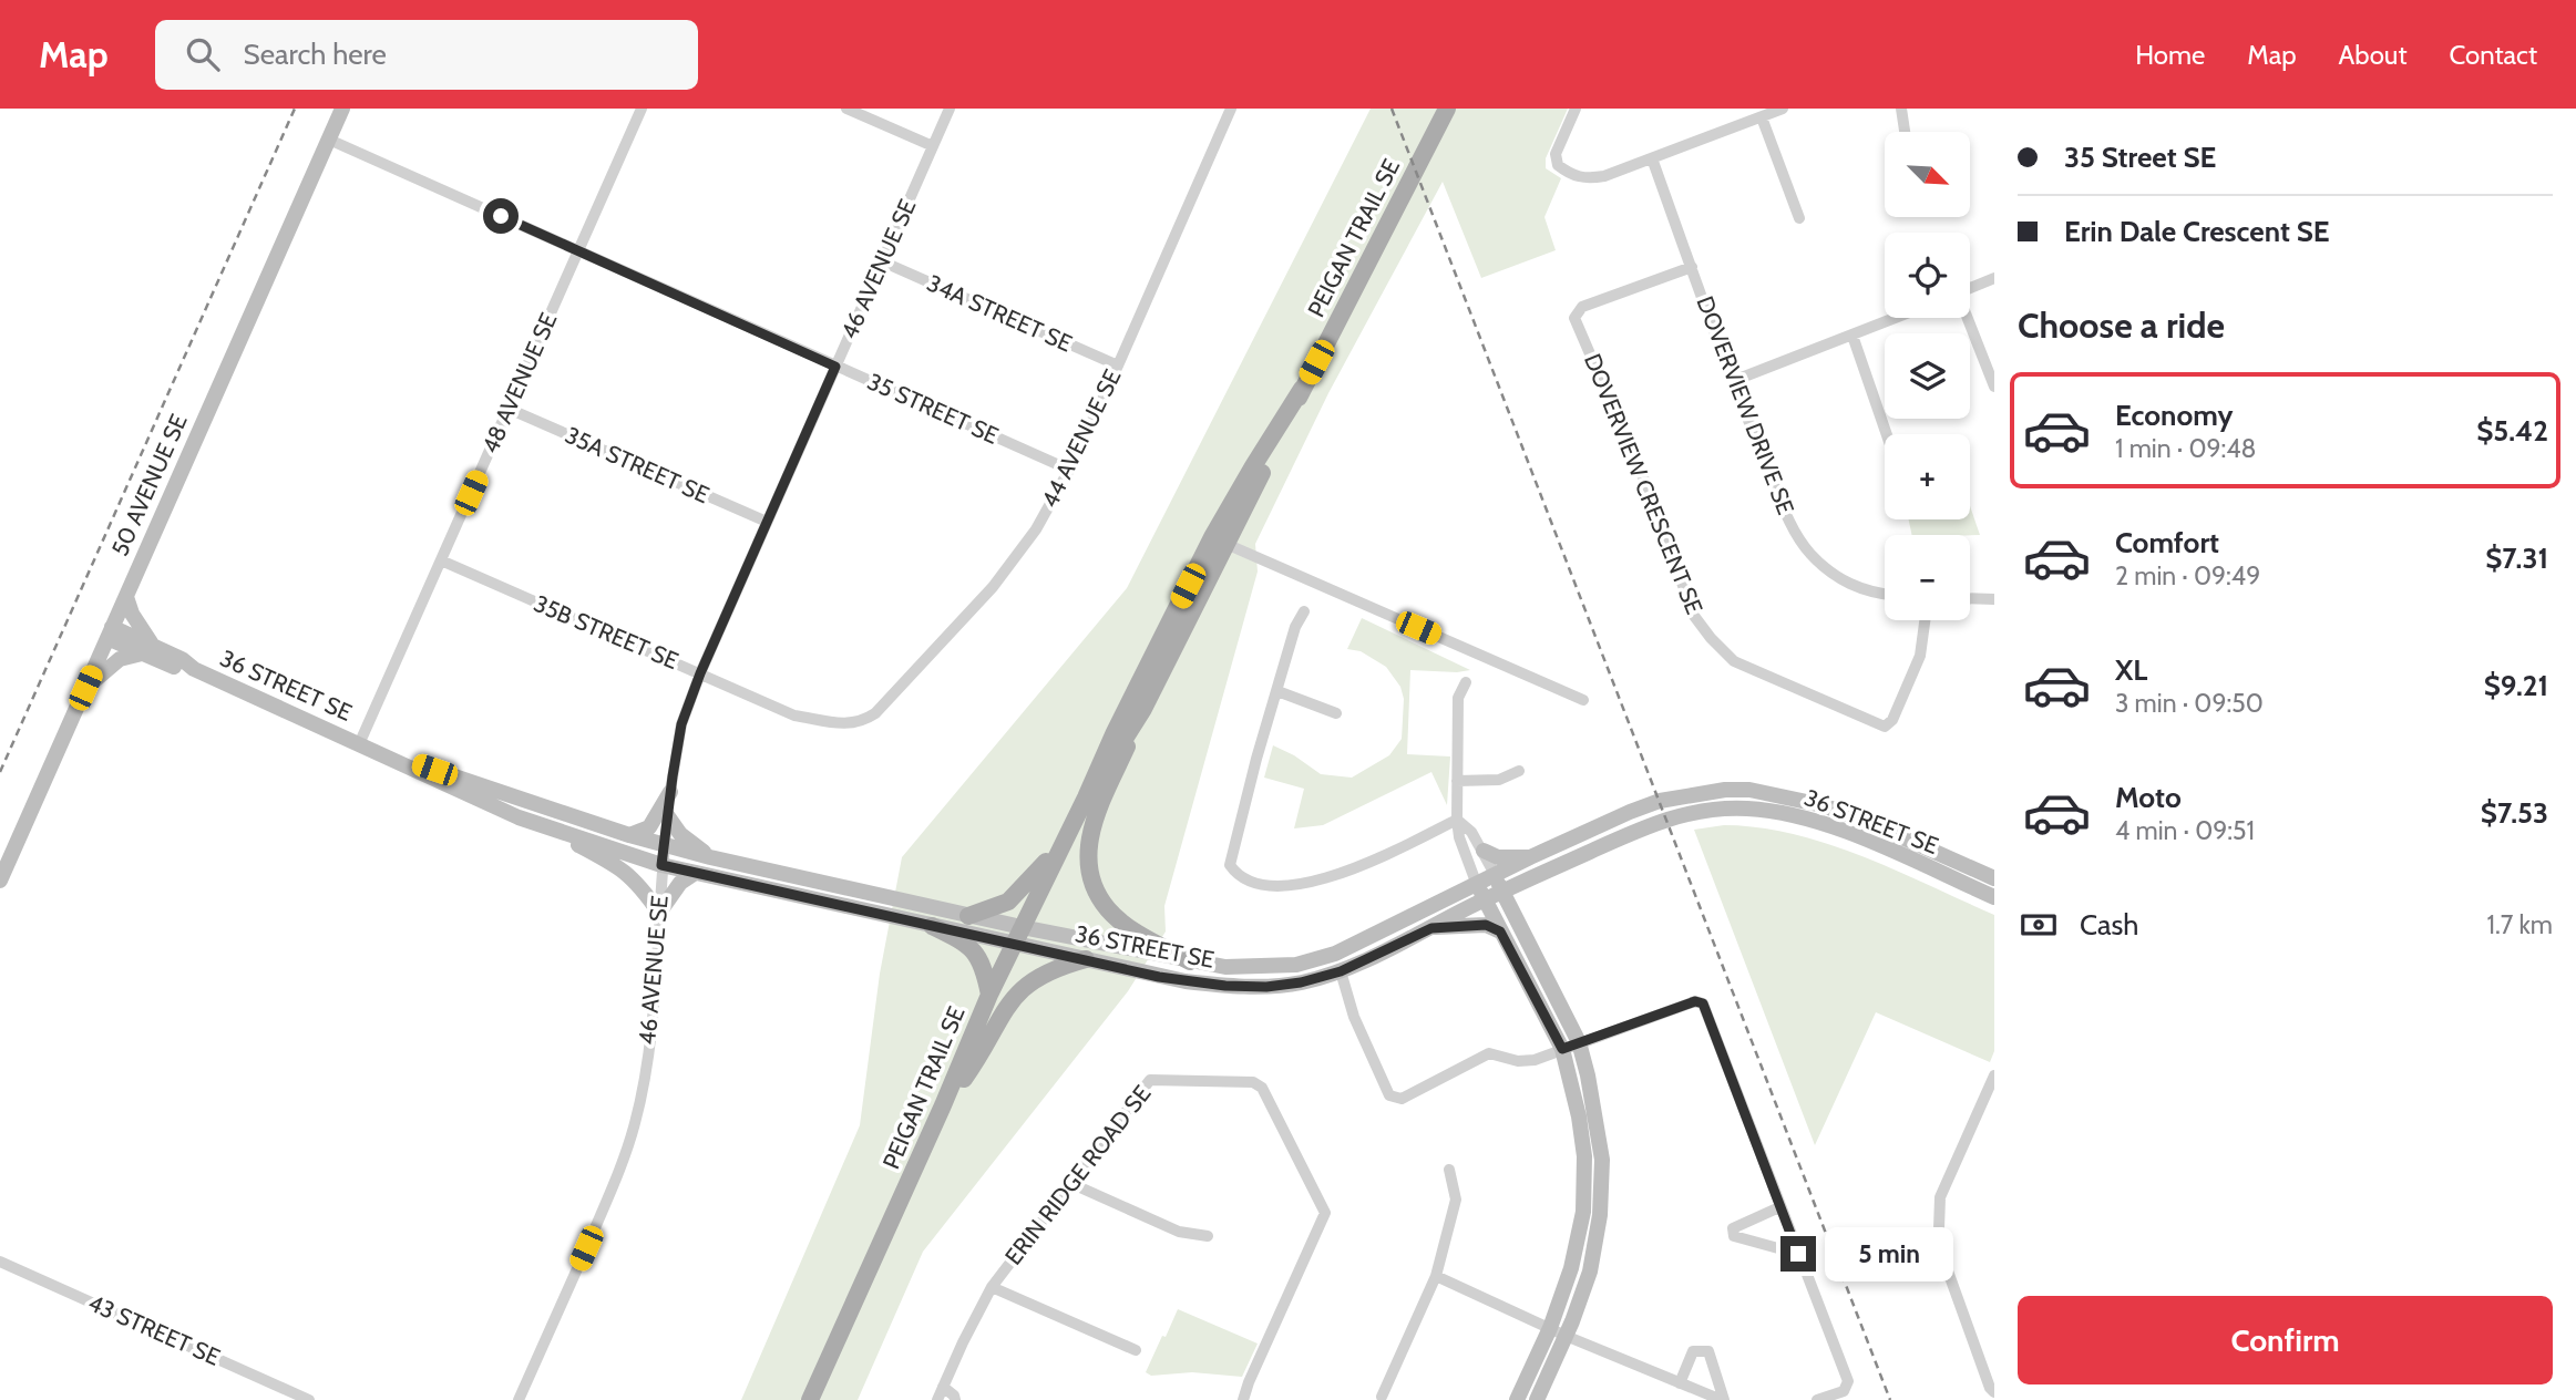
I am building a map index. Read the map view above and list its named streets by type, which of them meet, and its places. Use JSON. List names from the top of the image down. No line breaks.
{"streets":{"main road":["PEIGAN TRAIL SE"],"street":["46 AVENUE SE","34A STREET SE","48 AVENUE SE","DOVERVIEW DRIVE SE","35 STREET SE","44 AVENUE SE","35A STREET SE","DOVERVIEW CRESCENT SE","50 AVENUE SE","35B STREET SE","36 STREET SE","ERIN RIDGE ROAD SE","43 STREET SE"]},"crossings":[["PEIGAN TRAIL SE","36 STREET SE"],["46 AVENUE SE","34A STREET SE"],["46 AVENUE SE","35 STREET SE"],["46 AVENUE SE","35A STREET SE"],["46 AVENUE SE","35B STREET SE"],["46 AVENUE SE","36 STREET SE"],["34A STREET SE","44 AVENUE SE"],["48 AVENUE SE","35 STREET SE"],["48 AVENUE SE","35A STREET SE"],["48 AVENUE SE","35B STREET SE"],["48 AVENUE SE","36 STREET SE"],["DOVERVIEW DRIVE SE","DOVERVIEW CRESCENT SE"],["35 STREET SE","44 AVENUE SE"],["35 STREET SE","50 AVENUE SE"],["44 AVENUE SE","35B STREET SE"],["50 AVENUE SE","36 STREET SE"]],"north":"bottom right","page":{"header":"Map","search":"Search here","nav":["Home","Map","About","Contact"],"banner":["35 Street SE","Erin Dale Crescent SE"],"map_buttons":["+","−"],"heading":"Choose a ride","list":[{"name":"Economy","note":"1 min · 09:48","value":"$5.42"},{"name":"Comfort","note":"2 min · 09:49","value":"$7.31"},{"name":"XL","note":"3 min · 09:50","value":"$9.21"},{"name":"Moto","note":"4 min · 09:51","value":"$7.53"}],"pay":["Cash","1.7 km"],"bubble":"5 min","buttons":"Confirm"}}
